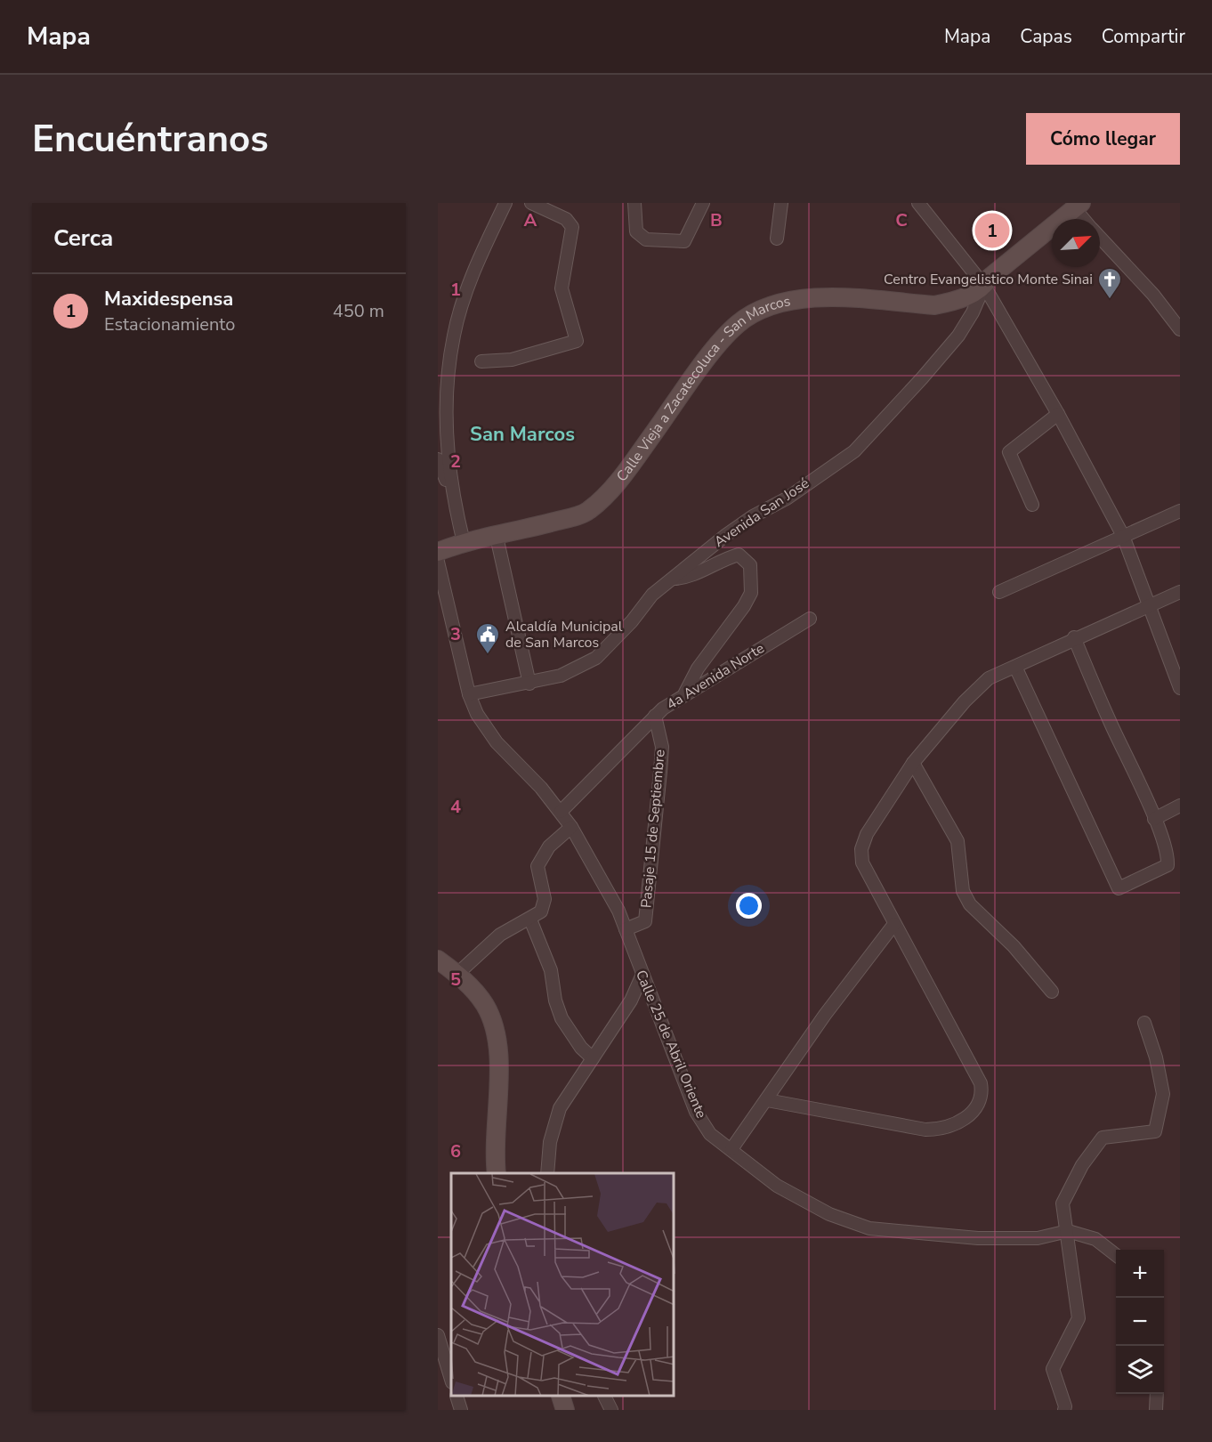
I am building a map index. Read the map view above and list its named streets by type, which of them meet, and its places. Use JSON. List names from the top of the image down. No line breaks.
{"streets":{"main road":["Calle Vieja a Zacatecoluca - San Marcos"],"street":["Avenida San José","4a Avenida Norte","Pasaje 15 de Septiembre","Calle 25 de Abril Oriente"]},"crossings":[["Calle Vieja a Zacatecoluca - San Marcos","Avenida San José"],["Avenida San José","Calle 25 de Abril Oriente"],["4a Avenida Norte","Pasaje 15 de Septiembre"],["4a Avenida Norte","Calle 25 de Abril Oriente"],["Pasaje 15 de Septiembre","Calle 25 de Abril Oriente"]],"districts":["San Marcos"],"places":{"church":["Centro Evangelistico Monte Sinai"],"public building":["Alcaldía Municipal de San Marcos"]},"north":"top right","page":{"header":"Mapa","nav":["Mapa","Capas","Compartir"],"buttons":"Cómo llegar","title":"Encuéntranos","heading":"Cerca","pins":"1","list":[{"mark":"1","name":"Maxidespensa","note":"Estacionamiento","value":"450 m"}],"map_buttons":["+","−"]},"grid":{"columns":["A","B","C"],"rows":["1","2","3","4","5","6"]}}
